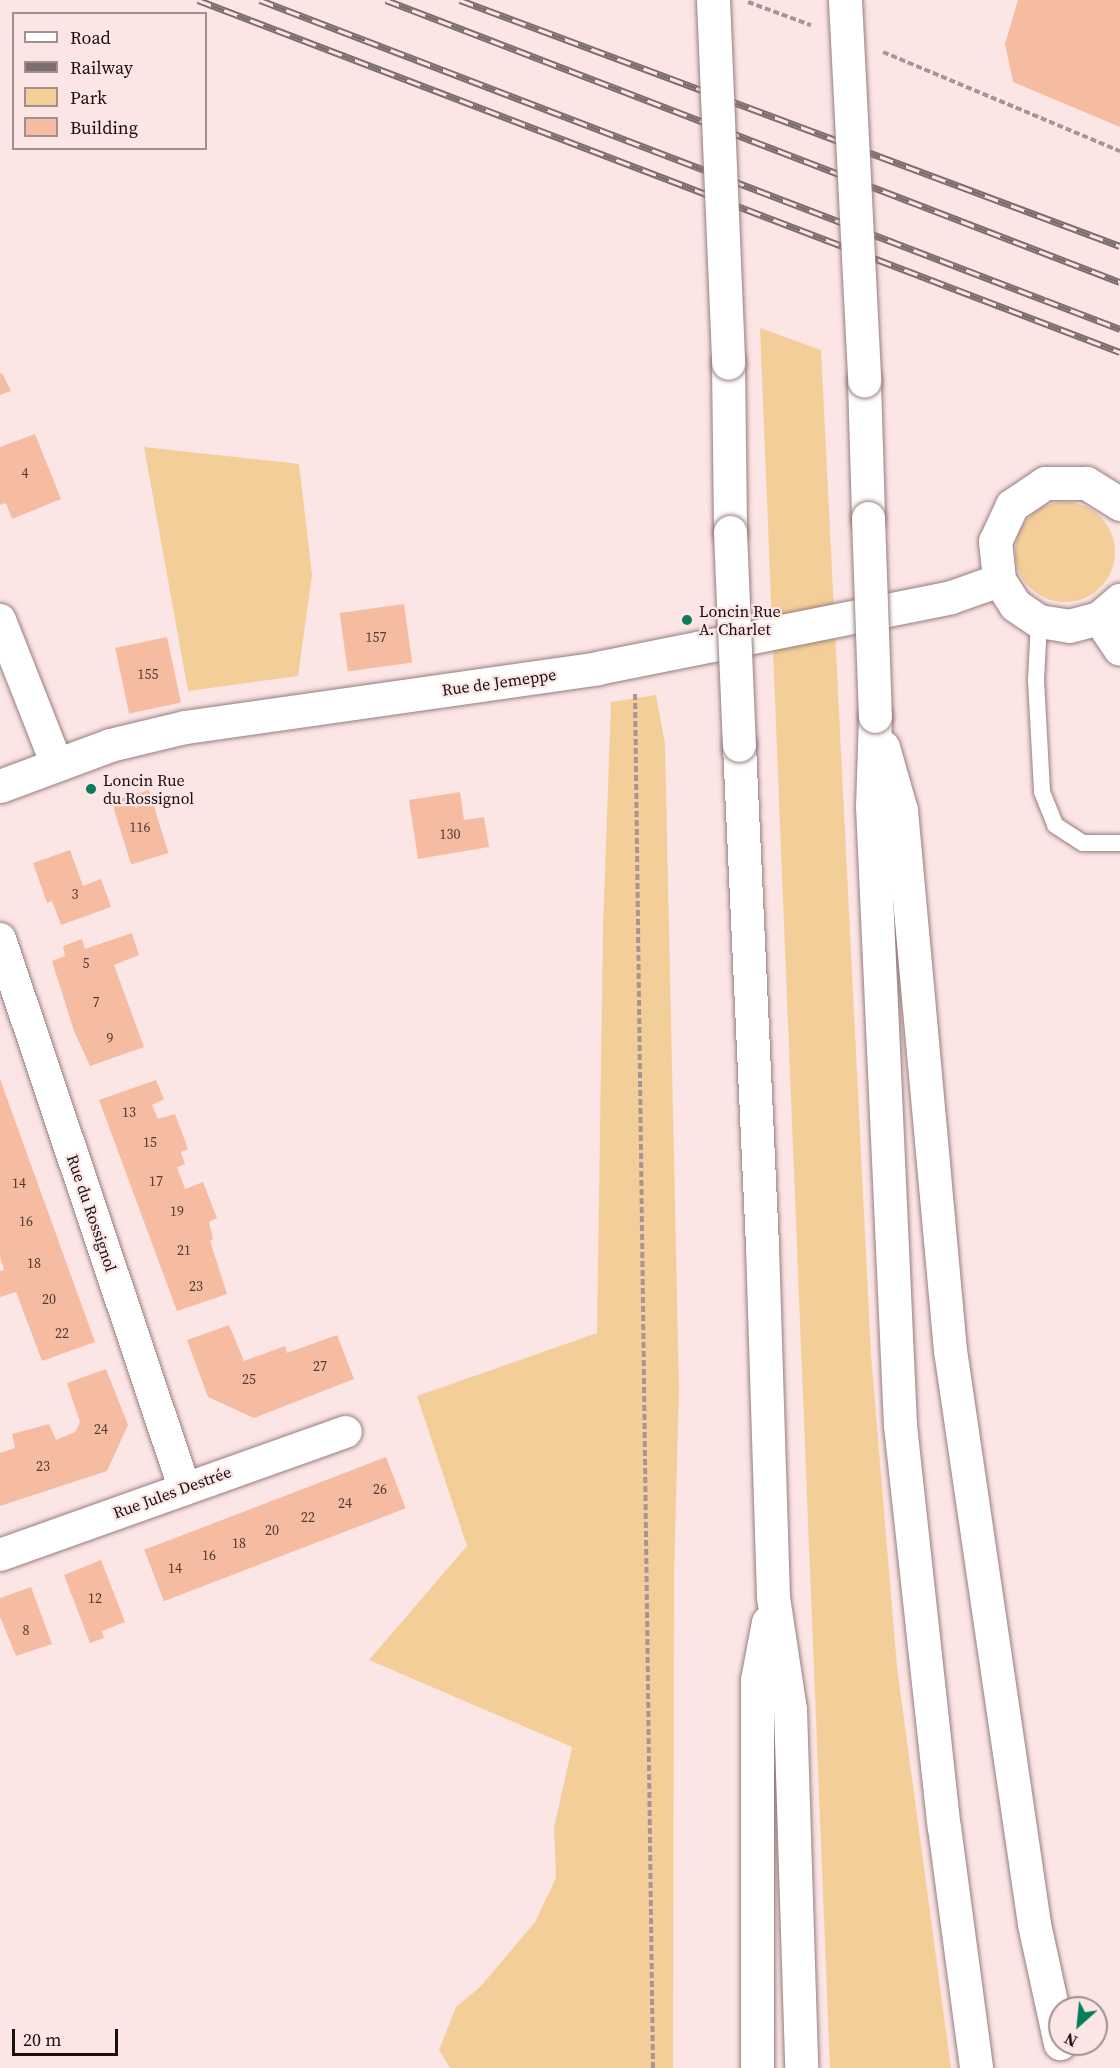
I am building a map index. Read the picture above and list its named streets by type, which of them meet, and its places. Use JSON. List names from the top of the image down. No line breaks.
{"streets":{"main road":["Rue de Jemeppe"],"street":["Rue du Rossignol","Rue Jules Destrée"]},"crossings":[["Rue du Rossignol","Rue Jules Destrée"]],"places":["Loncin Rue A. Charlet","Loncin Rue du Rossignol"],"house_numbers":["4","157","155","116","130","3","5","7","9","13","15","17","14","19","16","21","18","23","20","22","27","25","24","23","26","24","22","20","18","16","14","12","8"],"legend":["Road","Railway","Park","Building"],"scale_bar":"20 m","north":"bottom left"}
